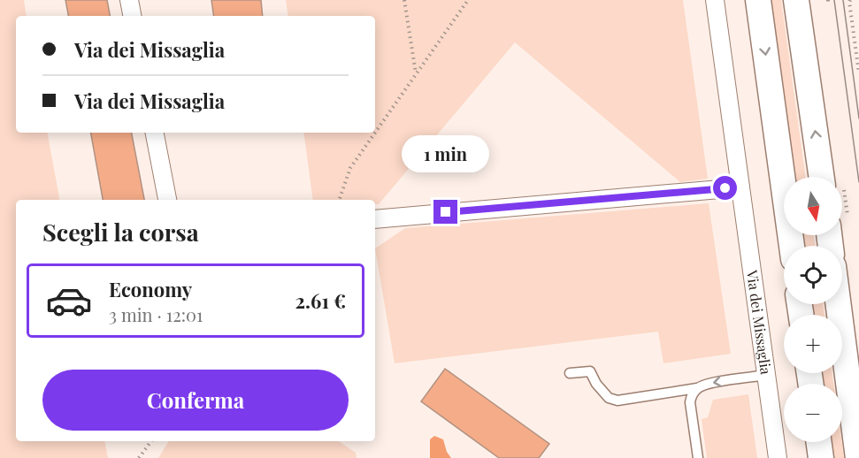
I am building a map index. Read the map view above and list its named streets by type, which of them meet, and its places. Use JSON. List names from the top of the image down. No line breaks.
{"streets":{"street":["Via dei Missaglia"]},"north":"bottom","page":{"banner":["Via dei Missaglia","Via dei Missaglia"],"bubble":"1 min","map_buttons":["+","−"],"heading":"Scegli la corsa","list":[{"name":"Economy","note":"3 min · 12:01","value":"2.61 €"}],"buttons":"Conferma"}}
